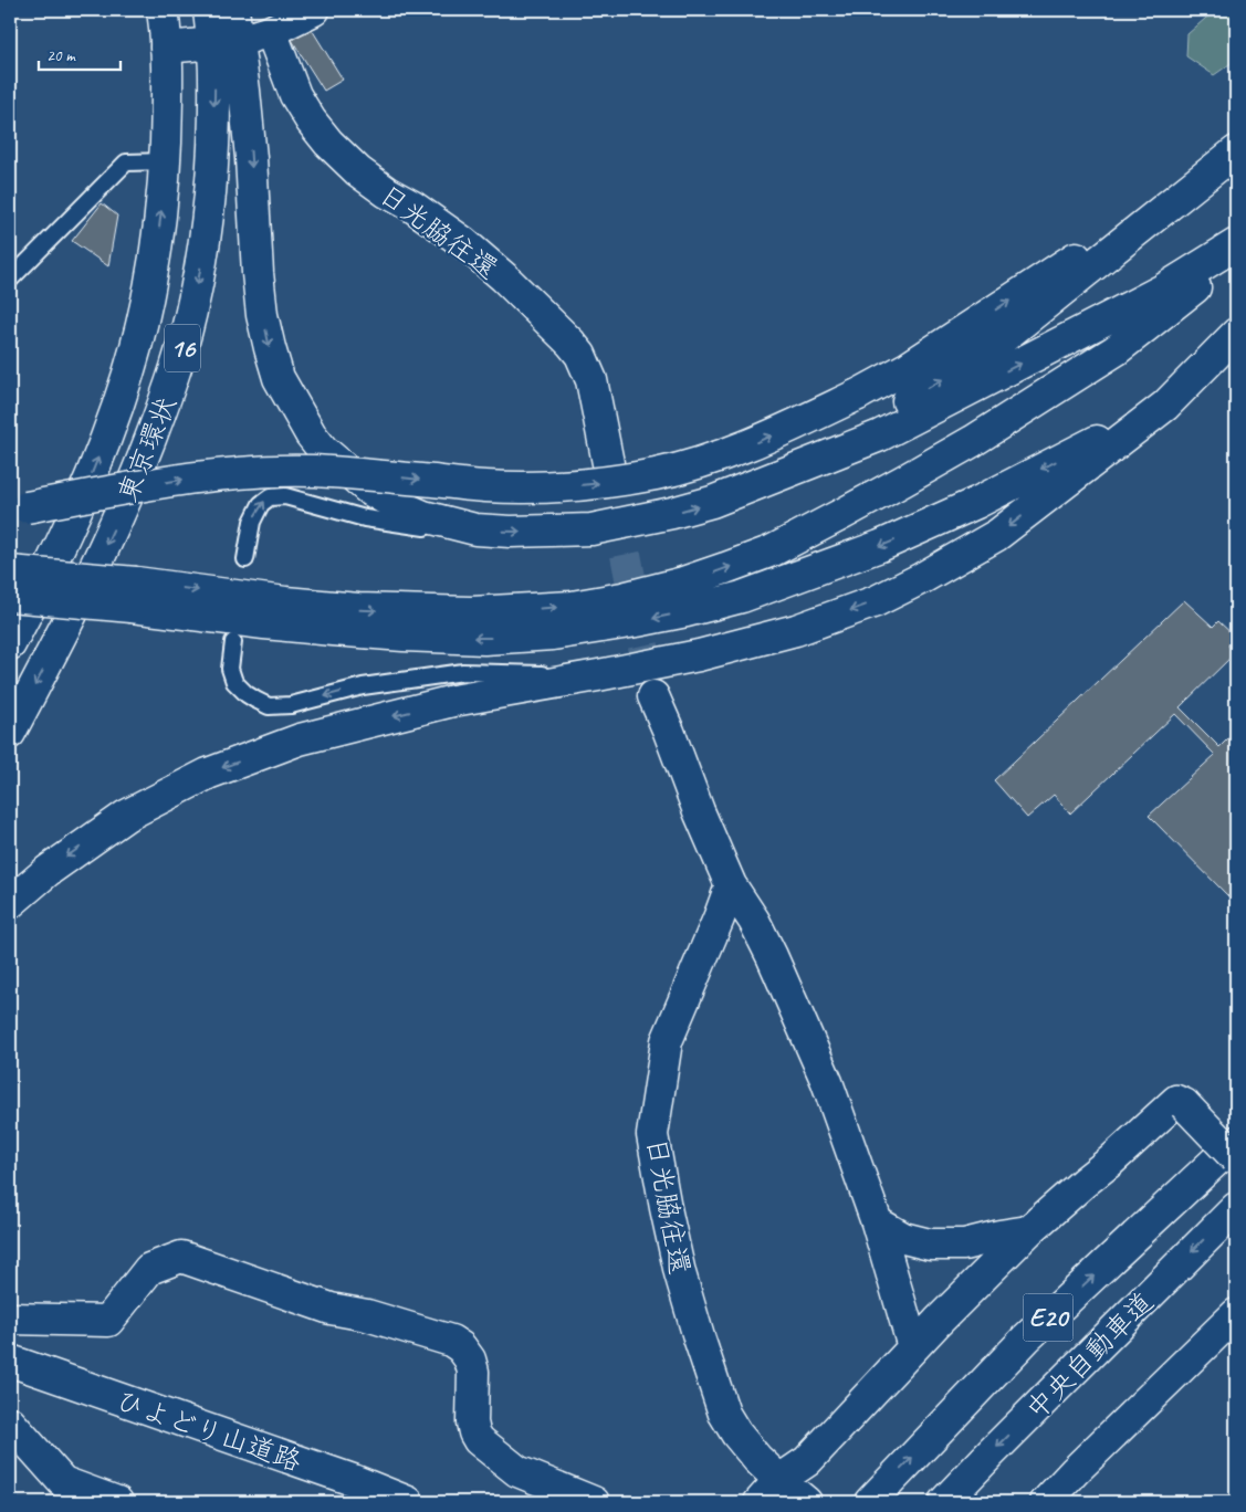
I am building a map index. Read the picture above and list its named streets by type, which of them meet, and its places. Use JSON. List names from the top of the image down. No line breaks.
{"streets":{"main road":["日光脇往還","16","東京環状","E20","中央自動車道","ひよどり山道路"]},"scale_bar":"20 m"}
